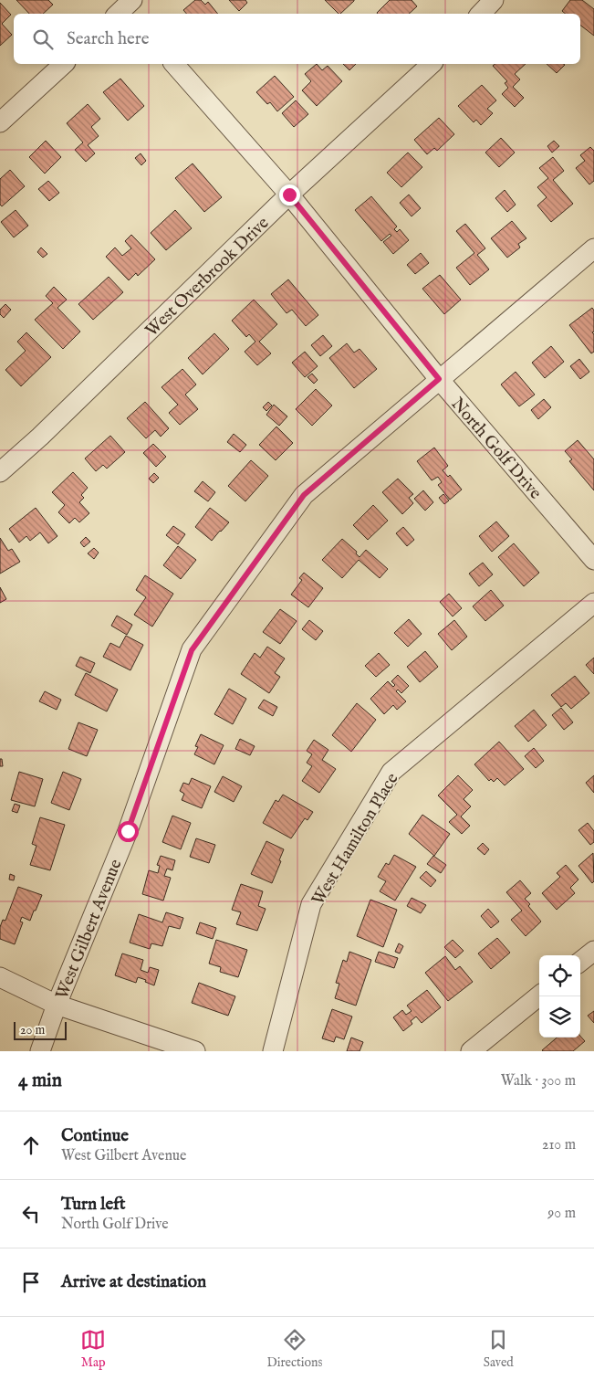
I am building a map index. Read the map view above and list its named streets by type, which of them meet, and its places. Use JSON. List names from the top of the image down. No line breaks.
{"streets":{"street":["West Overbrook Drive","North Golf Drive","West Hamilton Place","West Gilbert Avenue"]},"crossings":[["West Overbrook Drive","North Golf Drive"],["North Golf Drive","West Gilbert Avenue"]],"scale_bar":"20 m","page":{"search":"Search here","scale":"20 m","heading":["4 min","Walk · 300 m"],"list":[["Continue","West Gilbert Avenue","210 m"],["Turn left","North Golf Drive","90 m"],"Arrive at destination"],"nav":["Map","Directions","Saved"]}}
